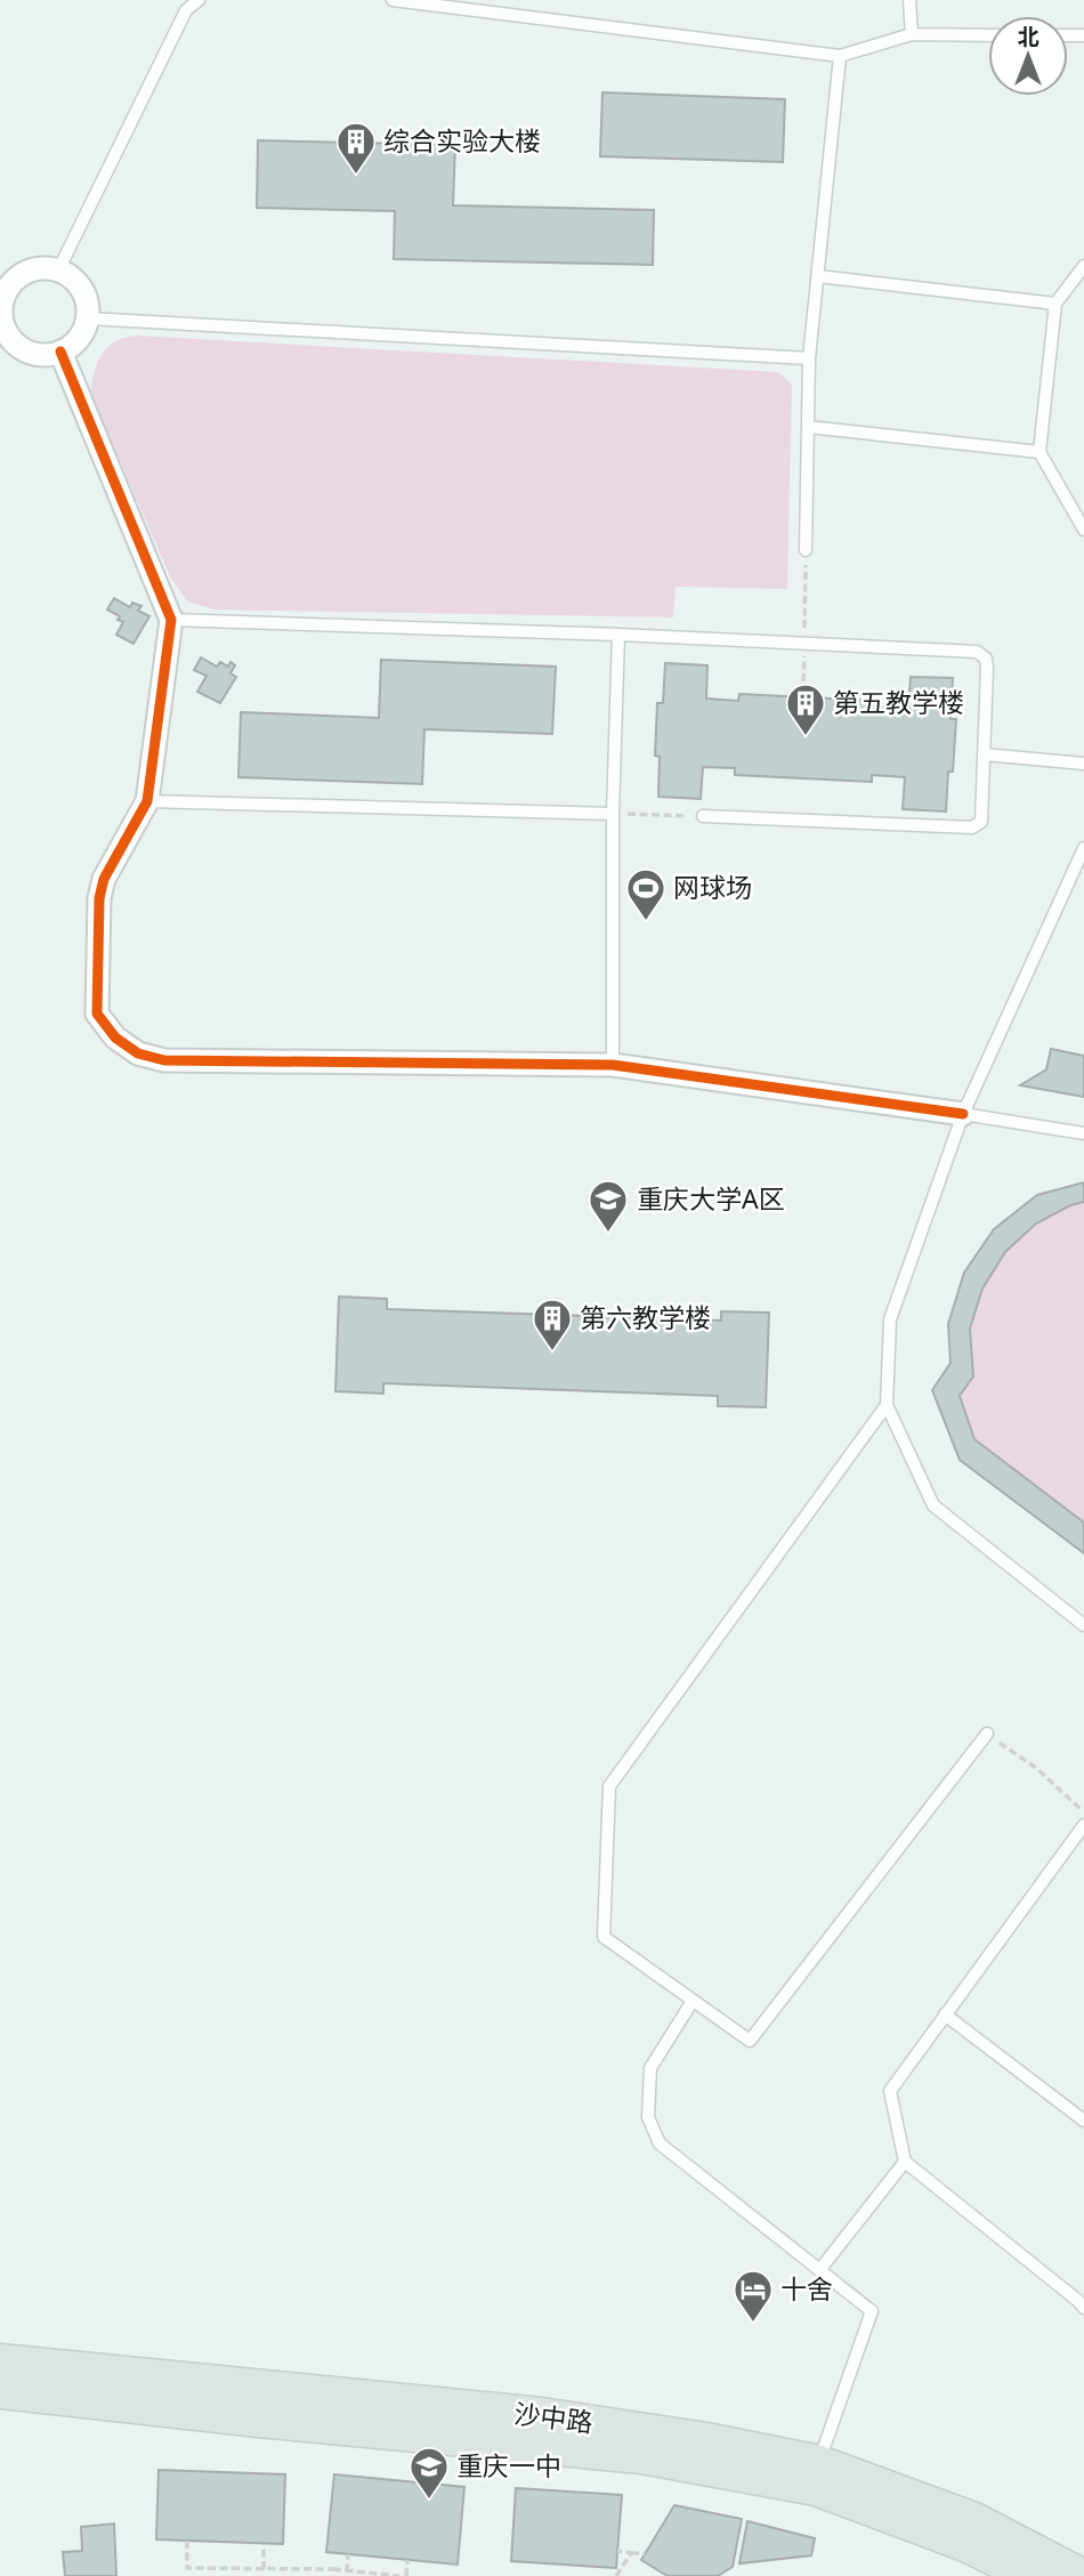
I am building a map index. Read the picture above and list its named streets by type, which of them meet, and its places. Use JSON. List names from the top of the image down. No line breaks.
{"streets":{"main road":["沙中路"]},"places":{"building":["综合实验大楼","第五教学楼","第六教学楼"],"sports":["网球场"],"school or university":["重庆大学A区","重庆一中"],"hotel":["十舍"]},"north":"top"}
